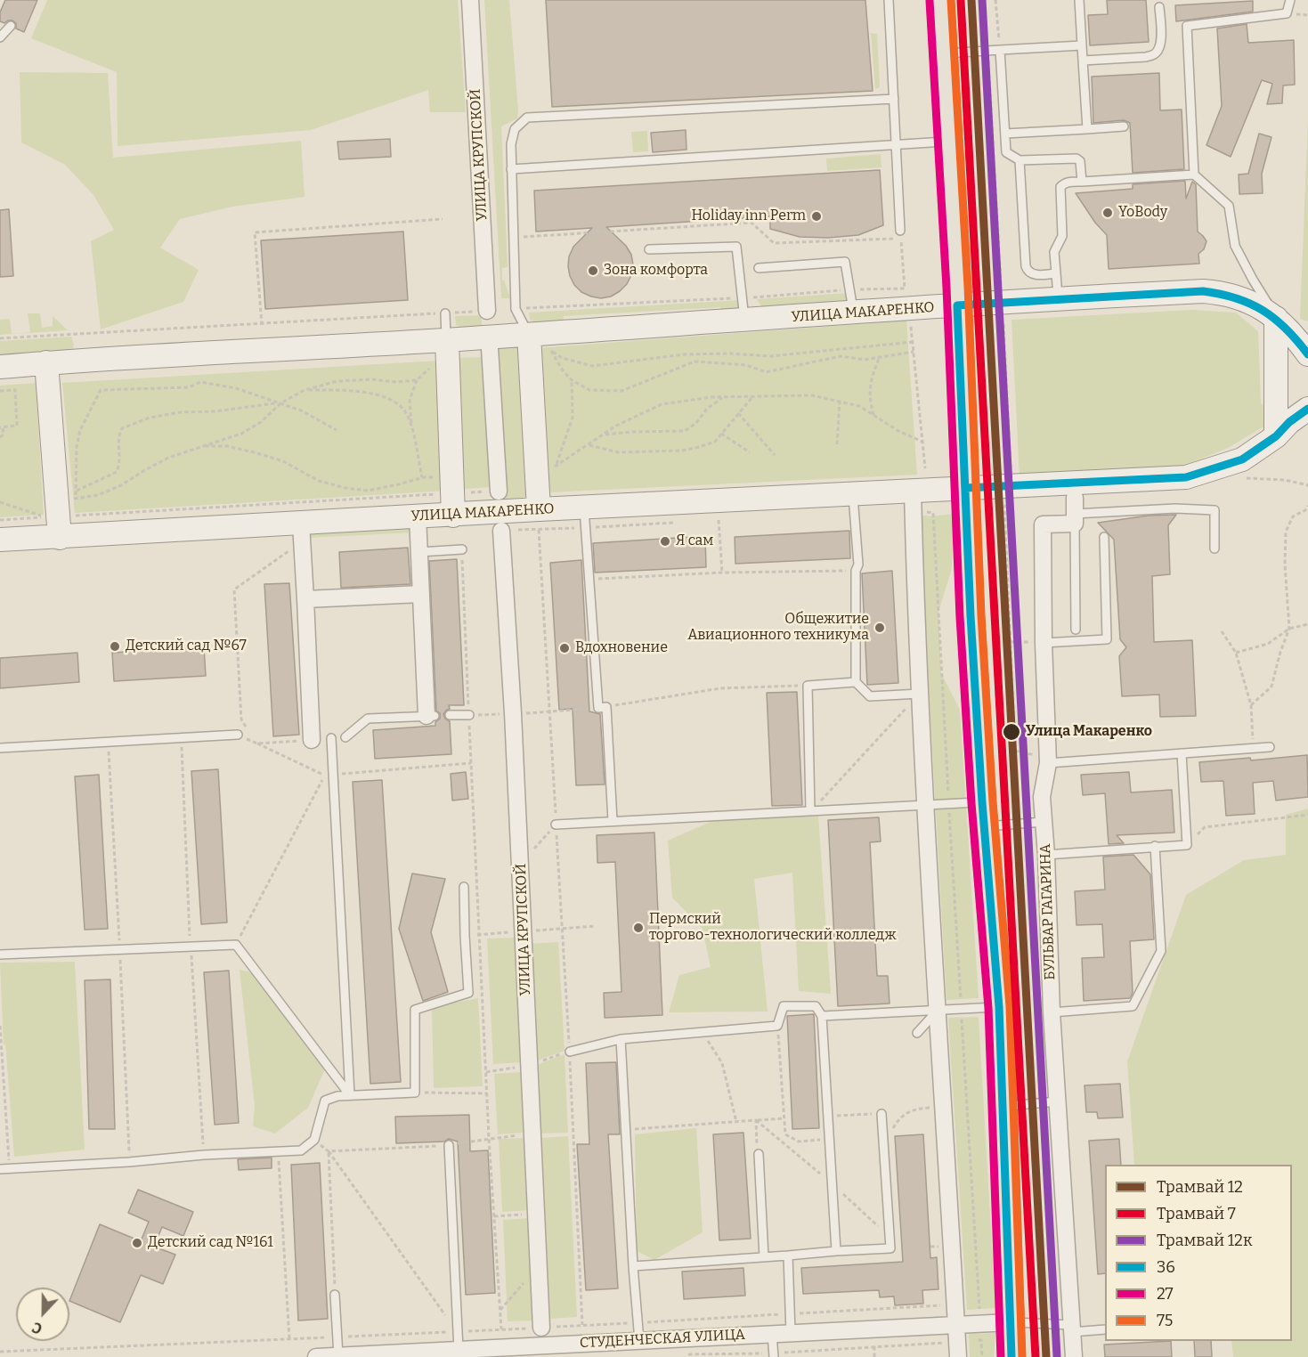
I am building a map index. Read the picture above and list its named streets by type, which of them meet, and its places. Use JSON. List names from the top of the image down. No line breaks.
{"streets":{"main road":["УЛИЦА МАКАРЕНКО"],"street":["УЛИЦА КРУПСКОЙ","БУЛЬВАР ГАГАРИНА","СТУДЕНЧЕСКАЯ УЛИЦА"]},"places":["YoBody","Holiday inn Perm","Зона комфорта","Я сам","Общежитие Авиационного техникума","Детский сад №67","Вдохновение","Улица Макаренко","Пермский торгово-технологический колледж","Детский сад №161"],"lines":["tram line 12","tram line 12к","transit line 75","tram line 7","transit line 27","transit line 36"],"legend":["Трамвай 12","Трамвай 7","Трамвай 12к","36","27","75"],"north":"bottom"}
